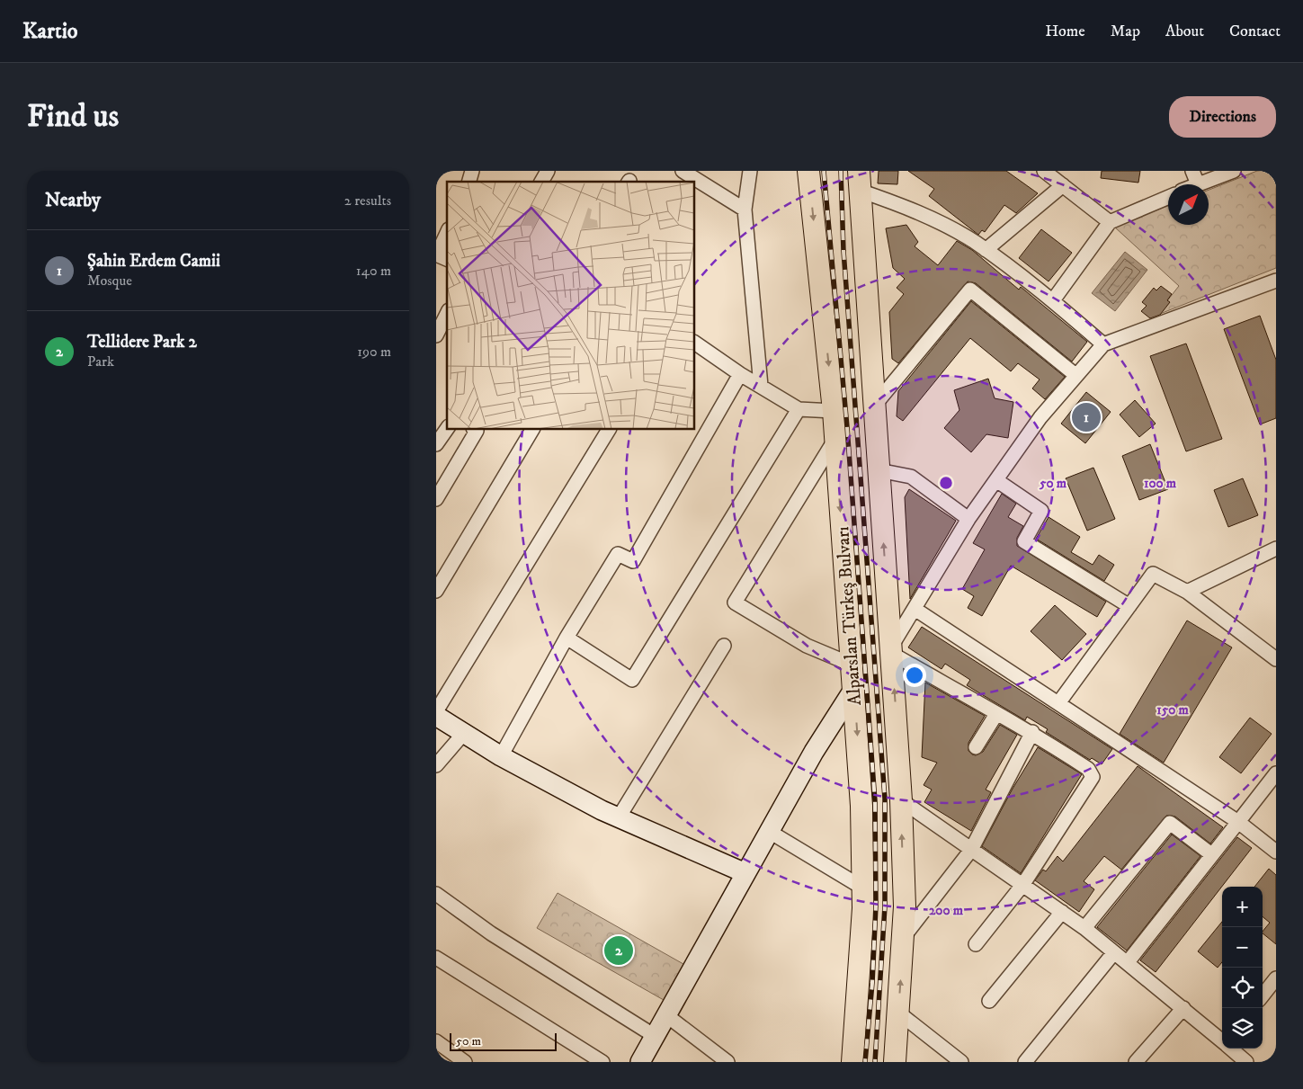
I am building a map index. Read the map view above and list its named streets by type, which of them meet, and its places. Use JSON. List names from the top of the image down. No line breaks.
{"streets":{"main road":["Alparslan Türkeş Bulvarı"]},"scale_bar":"50 m","north":"top right","page":{"header":"Kartio","nav":["Home","Map","About","Contact"],"buttons":"Directions","title":"Find us","heading":["Nearby","2 results"],"list":[{"mark":"1","name":"Şahin Erdem Camii","note":"Mosque","value":"140 m"},{"mark":"2","name":"Tellidere Park 2","note":"Park","value":"190 m"}],"pins":["1","2"],"map_buttons":["+","−"],"scale":"50 m"},"rings":["50 m","100 m","150 m","200 m"]}
